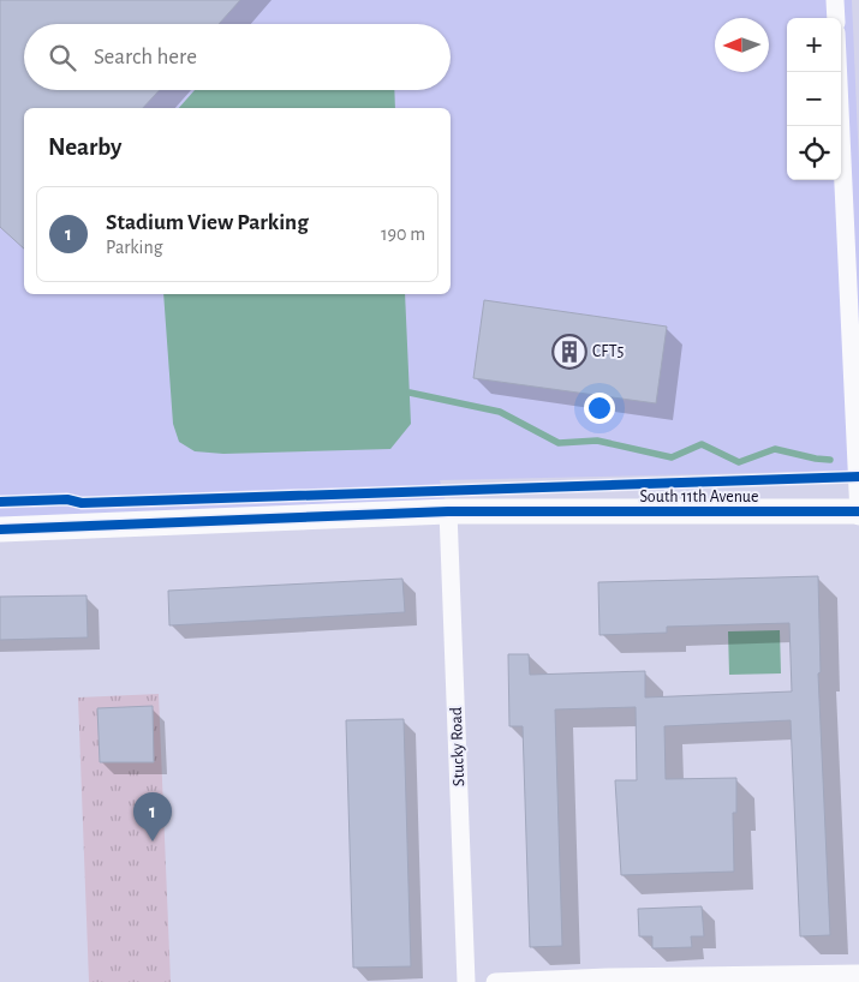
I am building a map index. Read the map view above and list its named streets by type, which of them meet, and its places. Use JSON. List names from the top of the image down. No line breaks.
{"streets":{"street":["South 11th Avenue","Stucky Road"]},"crossings":[["South 11th Avenue","Stucky Road"]],"places":{"building":["CFT5"]},"north":"left","page":{"map_buttons":["+","−"],"search":"Search here","heading":"Nearby","list":[{"mark":"1","name":"Stadium View Parking","note":"Parking","value":"190 m"}],"pins":"1"}}
